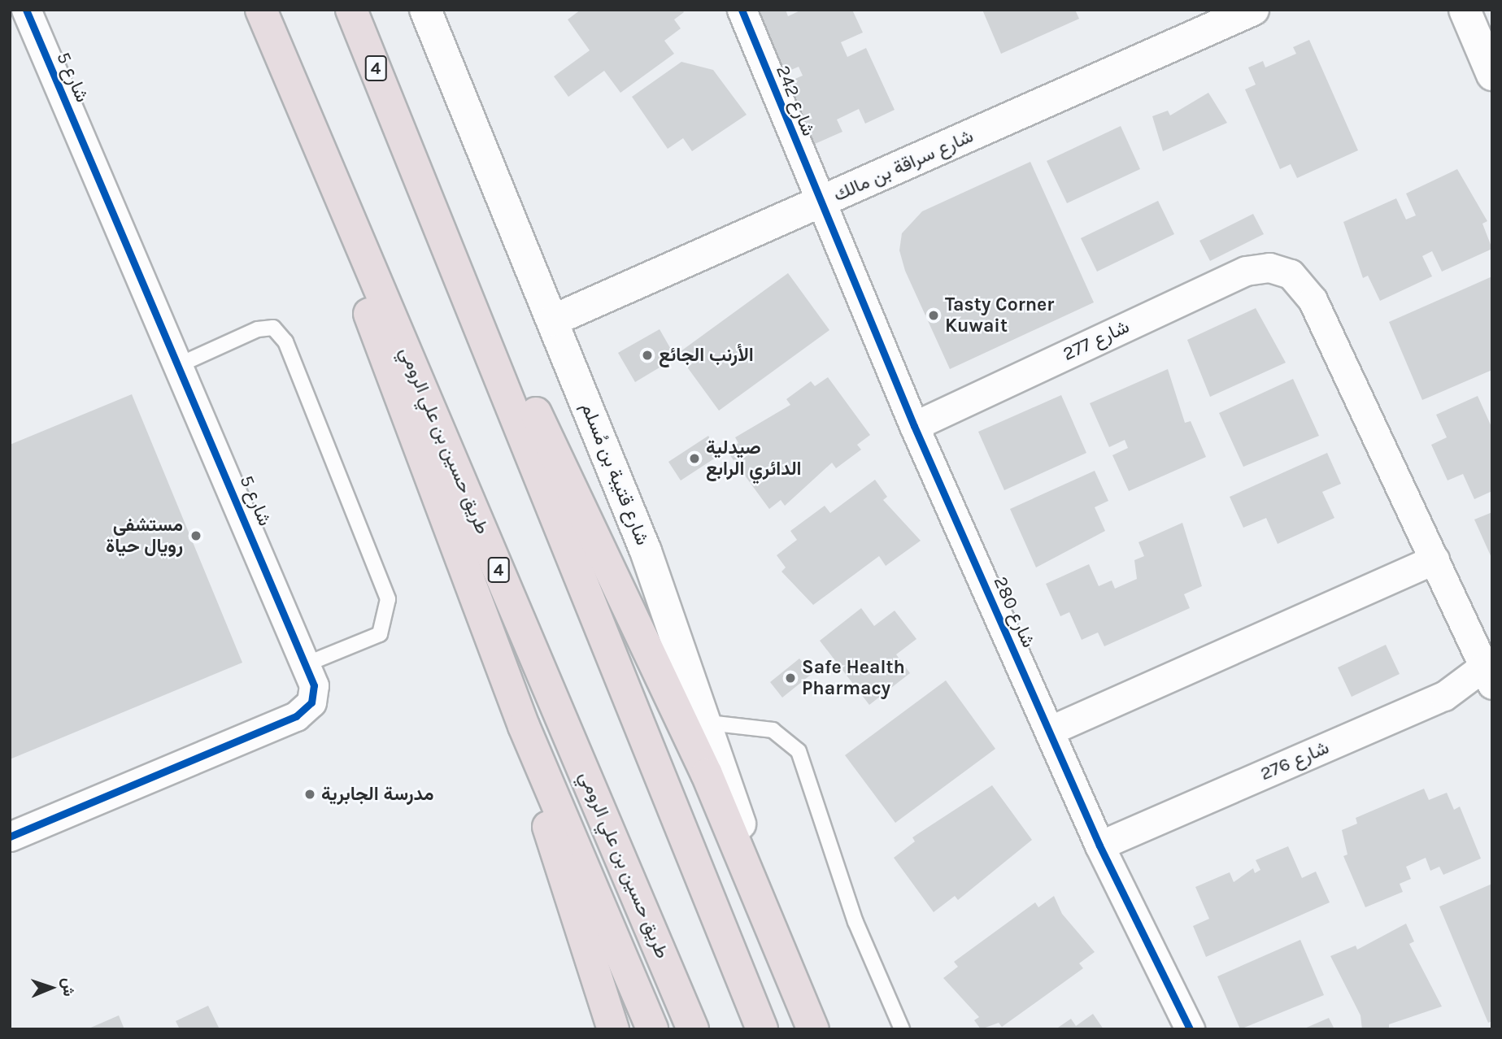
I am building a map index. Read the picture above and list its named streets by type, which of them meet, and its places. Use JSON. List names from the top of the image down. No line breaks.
{"streets":{"highway":["4","طريق حسين بن علي الرومي"],"street":["شارع 5","شارع 242","شارع سراقة بن مالك","شارع 277","شارع قتيبة بن مُسلم","شارع 280","شارع 276"]},"crossings":[["شارع 242","شارع سراقة بن مالك"],["شارع 242","شارع 280"],["شارع سراقة بن مالك","شارع قتيبة بن مُسلم"],["شارع سراقة بن مالك","شارع 280"],["شارع 277","شارع 280"],["شارع 277","شارع 276"],["شارع 280","شارع 276"]],"places":["Tasty Corner Kuwait","الأرنب الجائع","صيدلية الدائري الرابع","مستشفى رويال حياة","Safe Health Pharmacy","مدرسة الجابرية"],"north":"right"}
